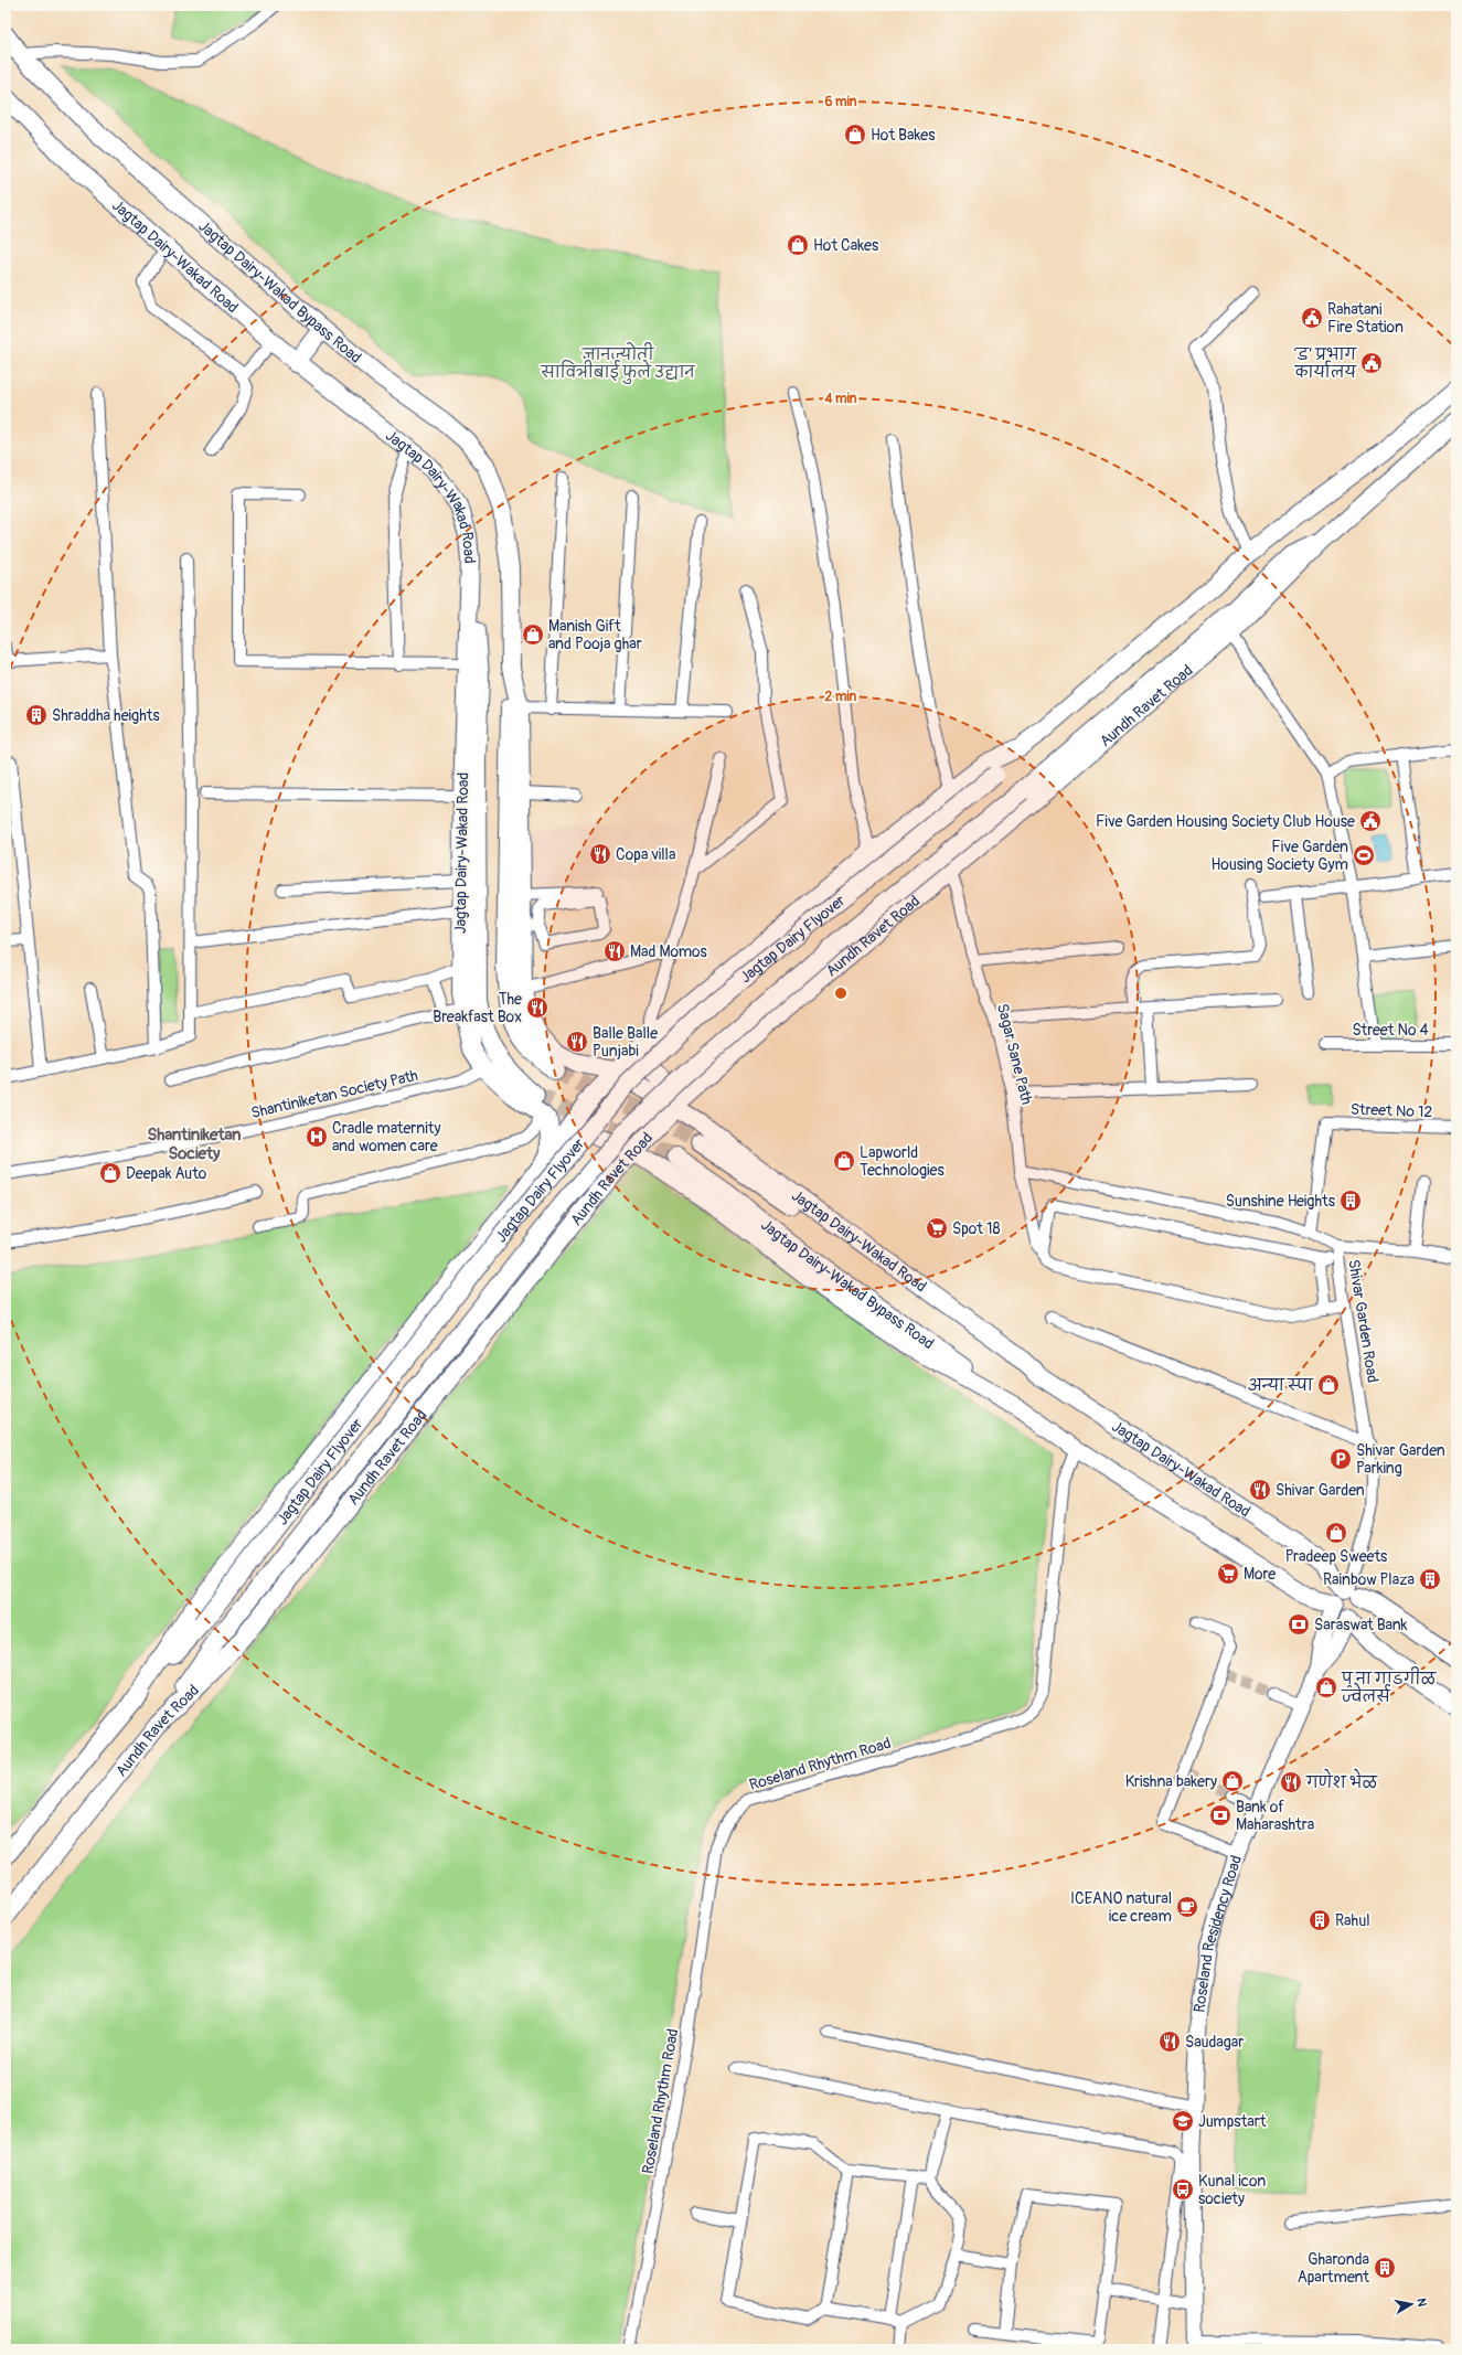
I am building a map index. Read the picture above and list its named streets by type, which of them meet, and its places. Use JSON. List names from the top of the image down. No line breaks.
{"streets":{"main road":["Jagtap Dairy-Wakad Road","Jagtap Dairy-Wakad Bypass Road","Aundh Ravet Road","Jagtap Dairy Flyover"],"street":["Street No 4","Sagar Sane Path","Shantiniketan Society Path","Street No 12","Shivar Garden Road","Roseland Rhythm Road","Roseland Residency Road"]},"crossings":[["Jagtap Dairy-Wakad Road","Aundh Ravet Road"],["Jagtap Dairy-Wakad Road","Shantiniketan Society Path"],["Jagtap Dairy-Wakad Road","Shivar Garden Road"],["Aundh Ravet Road","Jagtap Dairy Flyover"],["Aundh Ravet Road","Sagar Sane Path"],["Sagar Sane Path","Shivar Garden Road"],["Street No 12","Shivar Garden Road"]],"districts":["Shantiniketan Society"],"parks":["ज्ञानज्योती सावित्रीबाई फुले उद्यान"],"places":{"shop":["Hot Bakes","Hot Cakes","Manish Gift and Pooja ghar","Lapworld Technologies","Deepak Auto","अन्या स्पा","Pradeep Sweets","पु ना गाडगीळ ज्वेलर्स","Krishna bakery"],"public building":["Rahatani Fire Station","‘ड’ प्रभाग कार्यालय","Five Garden Housing Society Club House"],"building":["Shraddha heights","Sunshine Heights","Rainbow Plaza","Rahul","Gharonda Apartment"],"restaurant":["Copa villa","Mad Momos","The Breakfast Box","Balle Balle Punjabi","Shivar Garden","गणेश भेळ","Saudagar"],"sports":["Five Garden Housing Society Gym"],"hospital":["Cradle maternity and women care"],"supermarket":["Spot 18","More"],"parking":["Shivar Garden Parking"],"bank":["Saraswat Bank","Bank of Maharashtra"],"cafe":["ICEANO natural ice cream"],"school or university":["Jumpstart"],"bus stop":["Kunal icon society"]},"north":"right","rings":["6 min","4 min","2 min"]}
